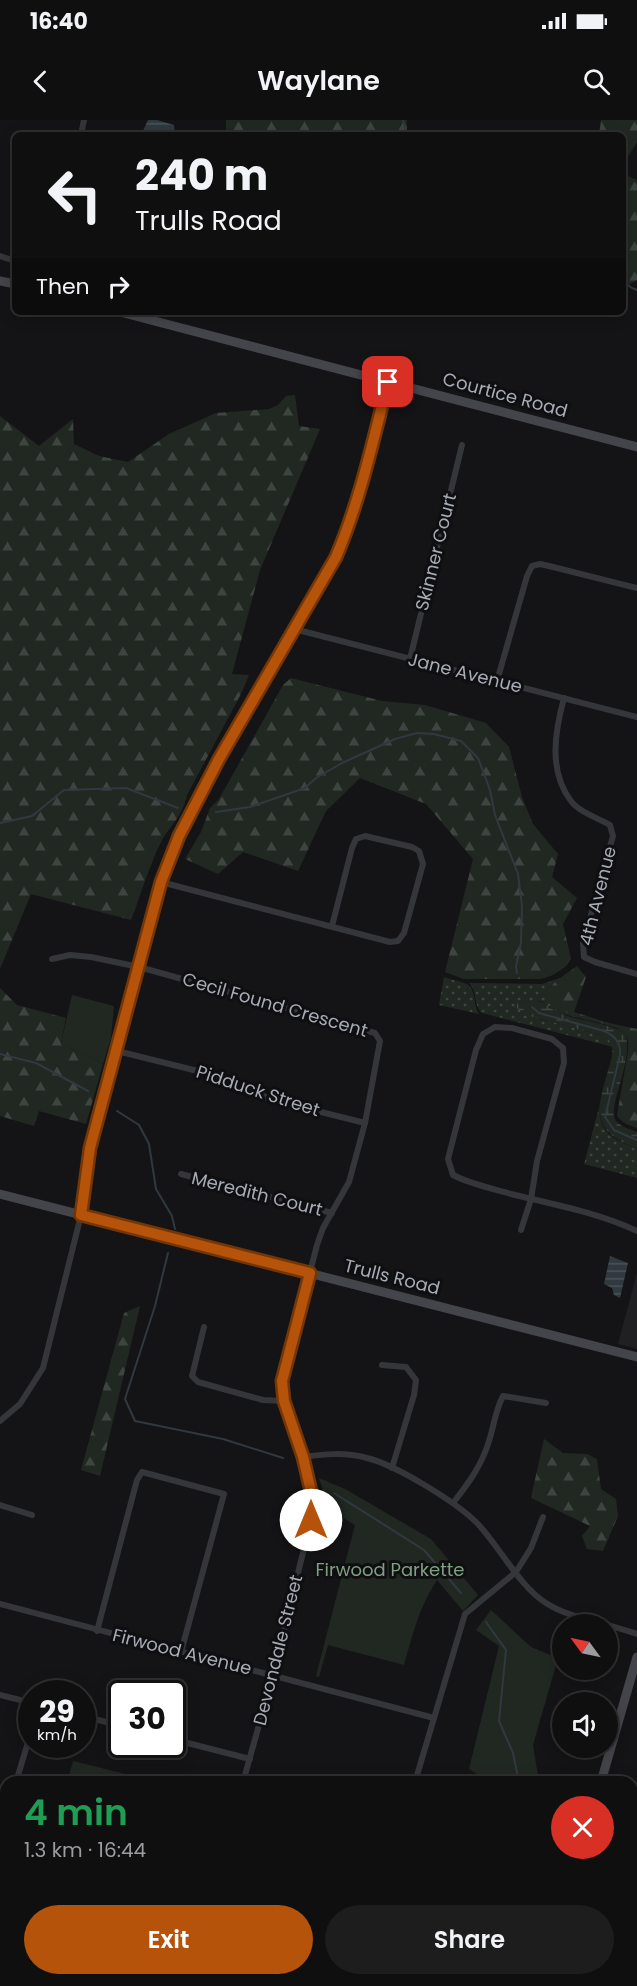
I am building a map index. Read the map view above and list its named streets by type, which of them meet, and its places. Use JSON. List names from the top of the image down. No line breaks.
{"streets":{"street":["Courtice Road","Skinner Court","Jane Avenue","4th Avenue","Cecil Found Crescent","Pidduck Street","Meredith Court","Trulls Road","Devondale Street","Firwood Avenue"]},"crossings":[["Skinner Court","Jane Avenue"],["Jane Avenue","4th Avenue"],["Cecil Found Crescent","Pidduck Street"],["Cecil Found Crescent","Meredith Court"],["Cecil Found Crescent","Trulls Road"],["Cecil Found Crescent","Devondale Street"],["Trulls Road","Devondale Street"],["Devondale Street","Firwood Avenue"]],"parks":["Firwood Parkette"],"north":"top left","page":{"status":"16:40","header":"Waylane","turn":["240 m","Trulls Road"],"then":"Then","speed":"29 km/h","limit":"30","heading":["4 min","1.3 km · 16:44"],"buttons":["Exit","Share"]}}
